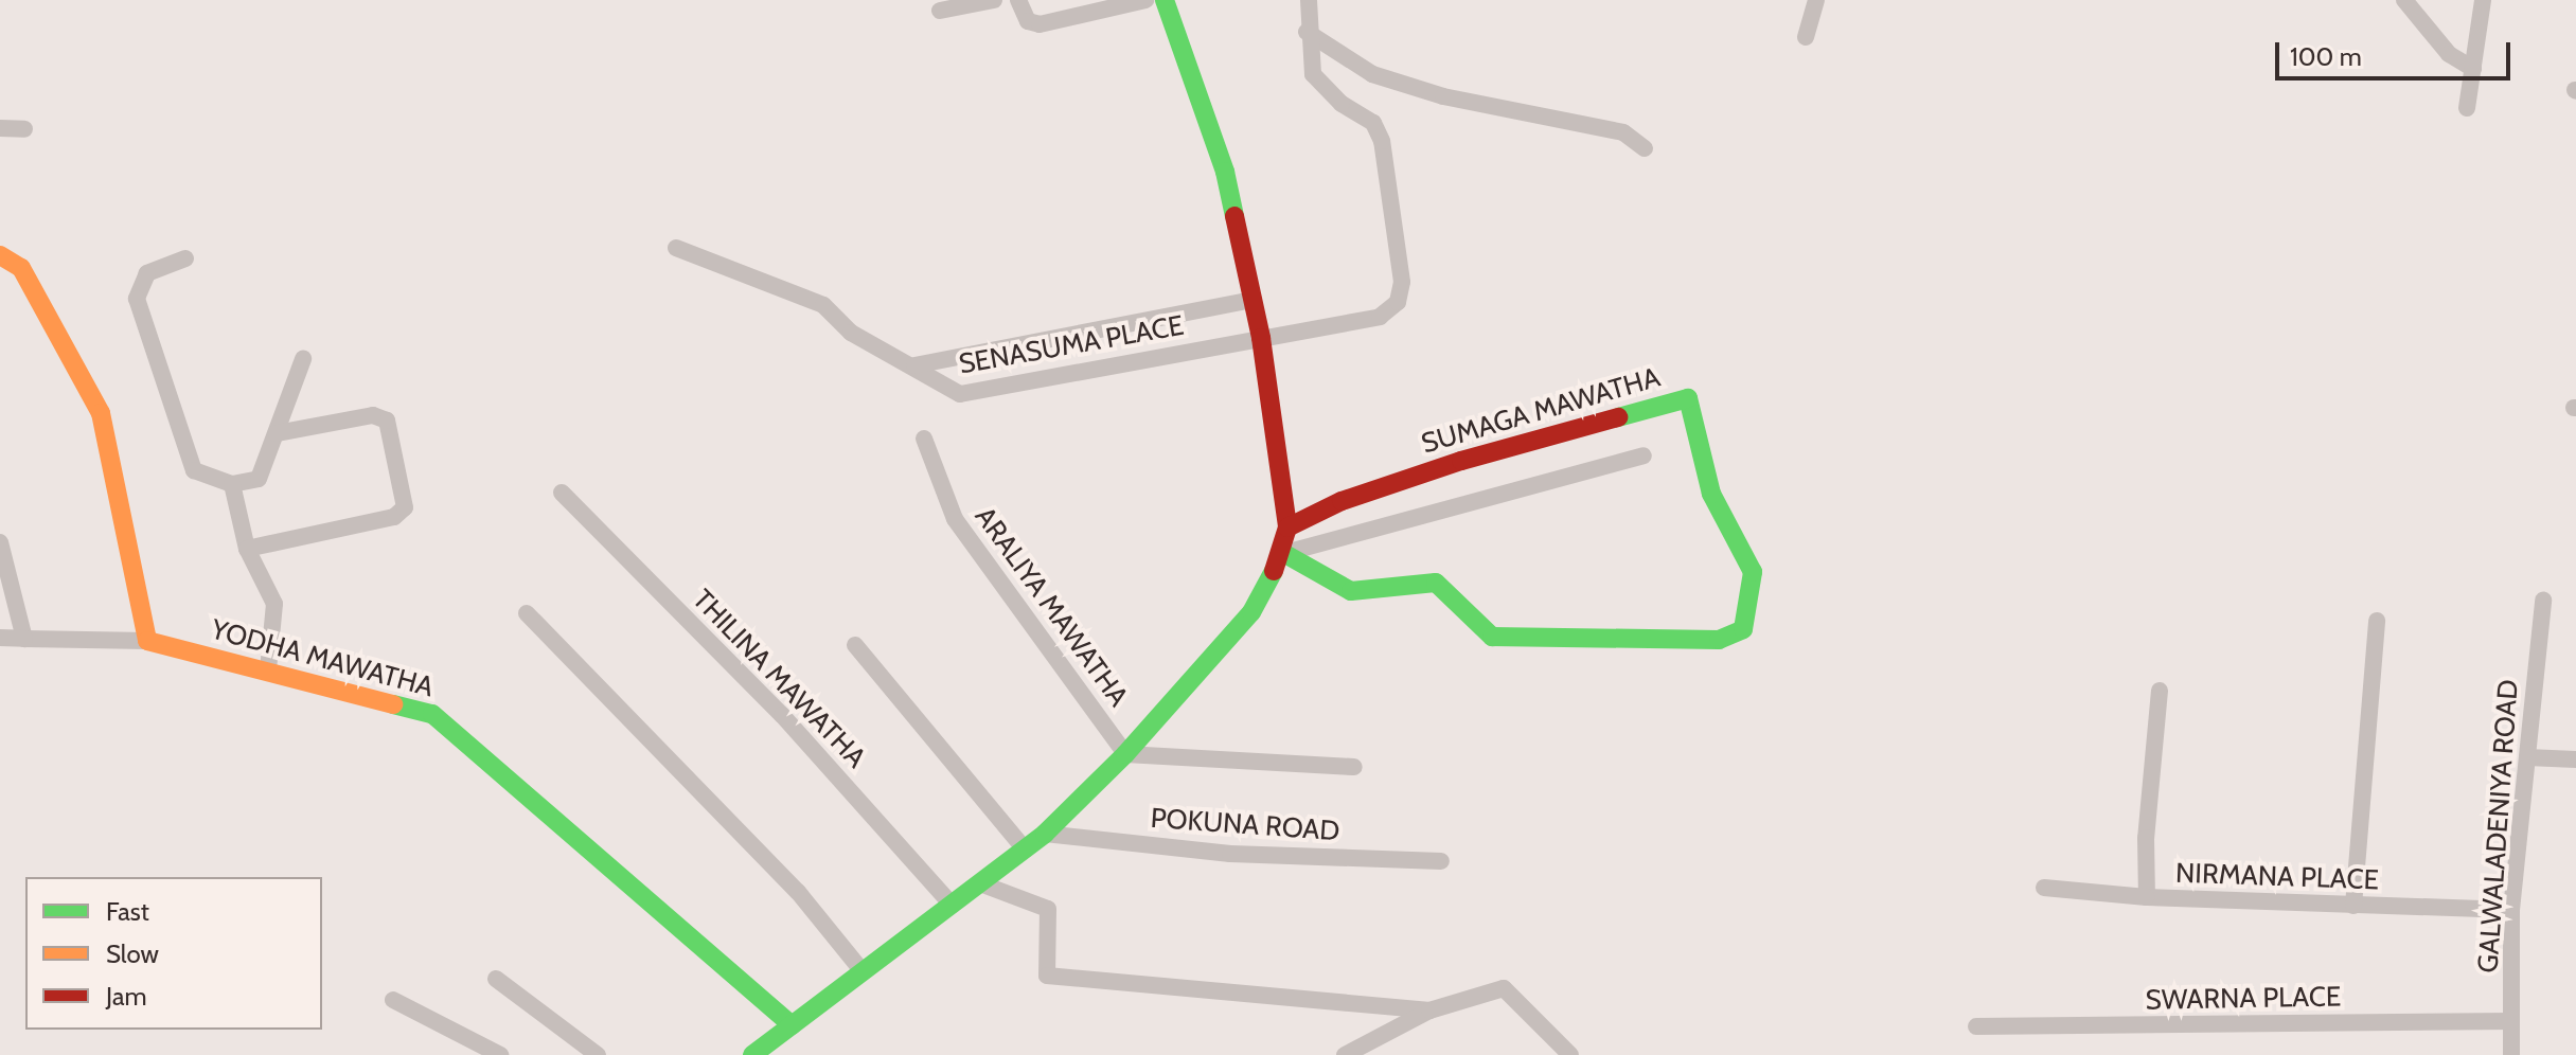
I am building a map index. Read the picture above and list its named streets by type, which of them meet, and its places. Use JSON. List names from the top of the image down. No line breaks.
{"streets":{"street":["SENASUMA PLACE","SUMAGA MAWATHA","ARALIYA MAWATHA","YODHA MAWATHA","THILINA MAWATHA","POKUNA ROAD","GALWALADENIYA ROAD","NIRMANA PLACE","SWARNA PLACE"]},"crossings":[["GALWALADENIYA ROAD","NIRMANA PLACE"],["GALWALADENIYA ROAD","SWARNA PLACE"]],"legend":["Fast","Slow","Jam"],"scale_bar":"100 m"}
